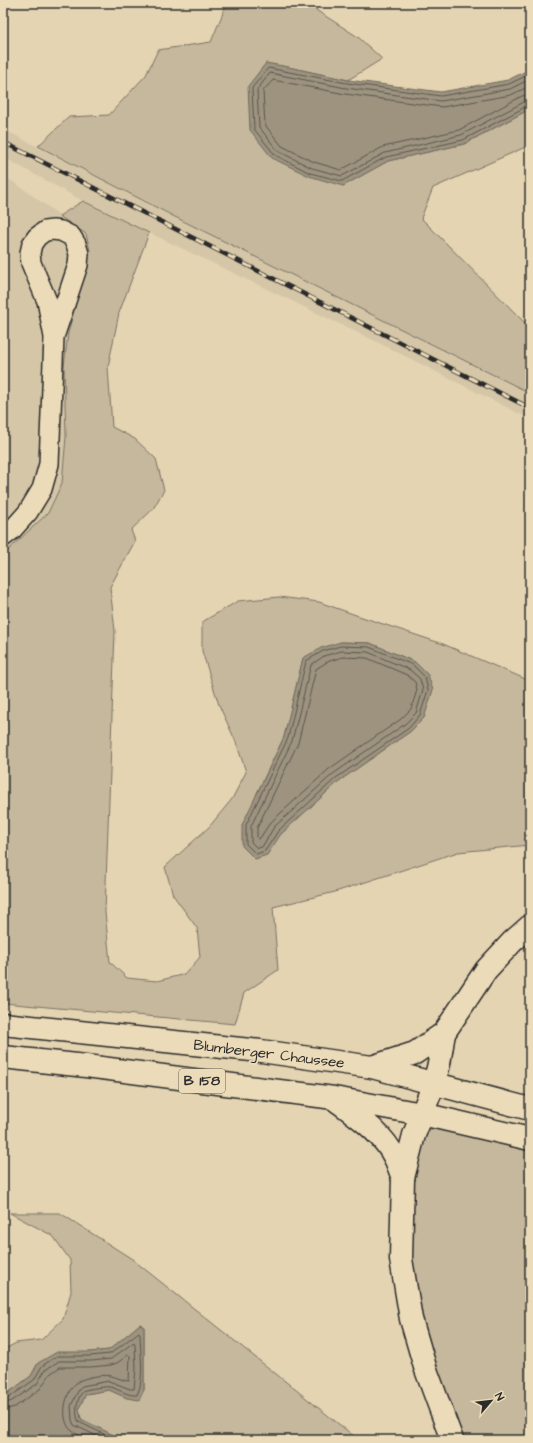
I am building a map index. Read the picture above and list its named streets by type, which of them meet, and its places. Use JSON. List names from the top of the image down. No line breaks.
{"streets":{"main road":["Blumberger Chaussee","B 158"]},"north":"top right"}
